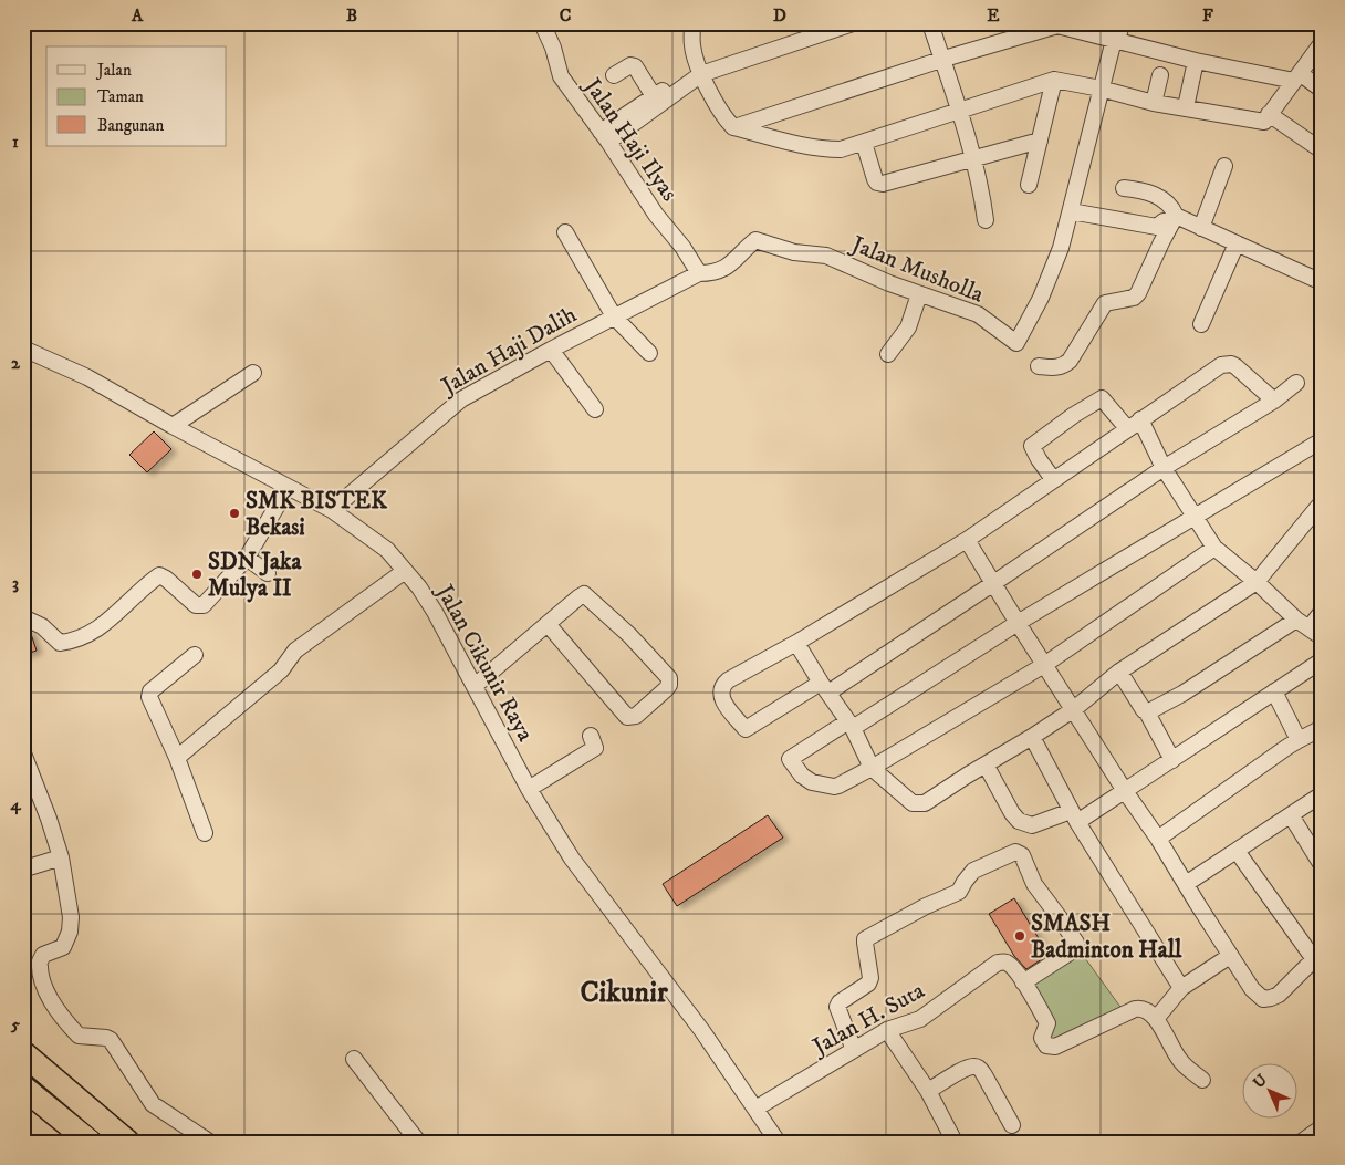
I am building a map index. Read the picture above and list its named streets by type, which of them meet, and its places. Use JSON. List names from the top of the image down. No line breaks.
{"streets":{"street":["Jalan Haji Ilyas","Jalan Musholla","Jalan Haji Dalih","Jalan Cikunir Raya","Jalan H. Suta"]},"crossings":[["Jalan Haji Ilyas","Jalan Musholla"],["Jalan Haji Ilyas","Jalan Haji Dalih"],["Jalan Musholla","Jalan Haji Dalih"],["Jalan Haji Dalih","Jalan Cikunir Raya"],["Jalan Cikunir Raya","Jalan H. Suta"]],"districts":["Cikunir"],"places":["SMK BISTEK Bekasi","SDN Jaka Mulya II","SMASH Badminton Hall"],"legend":["Jalan","Taman","Bangunan"],"north":"top left","grid":{"columns":["A","B","C","D","E","F"],"rows":["1","2","3","4","5"]}}
